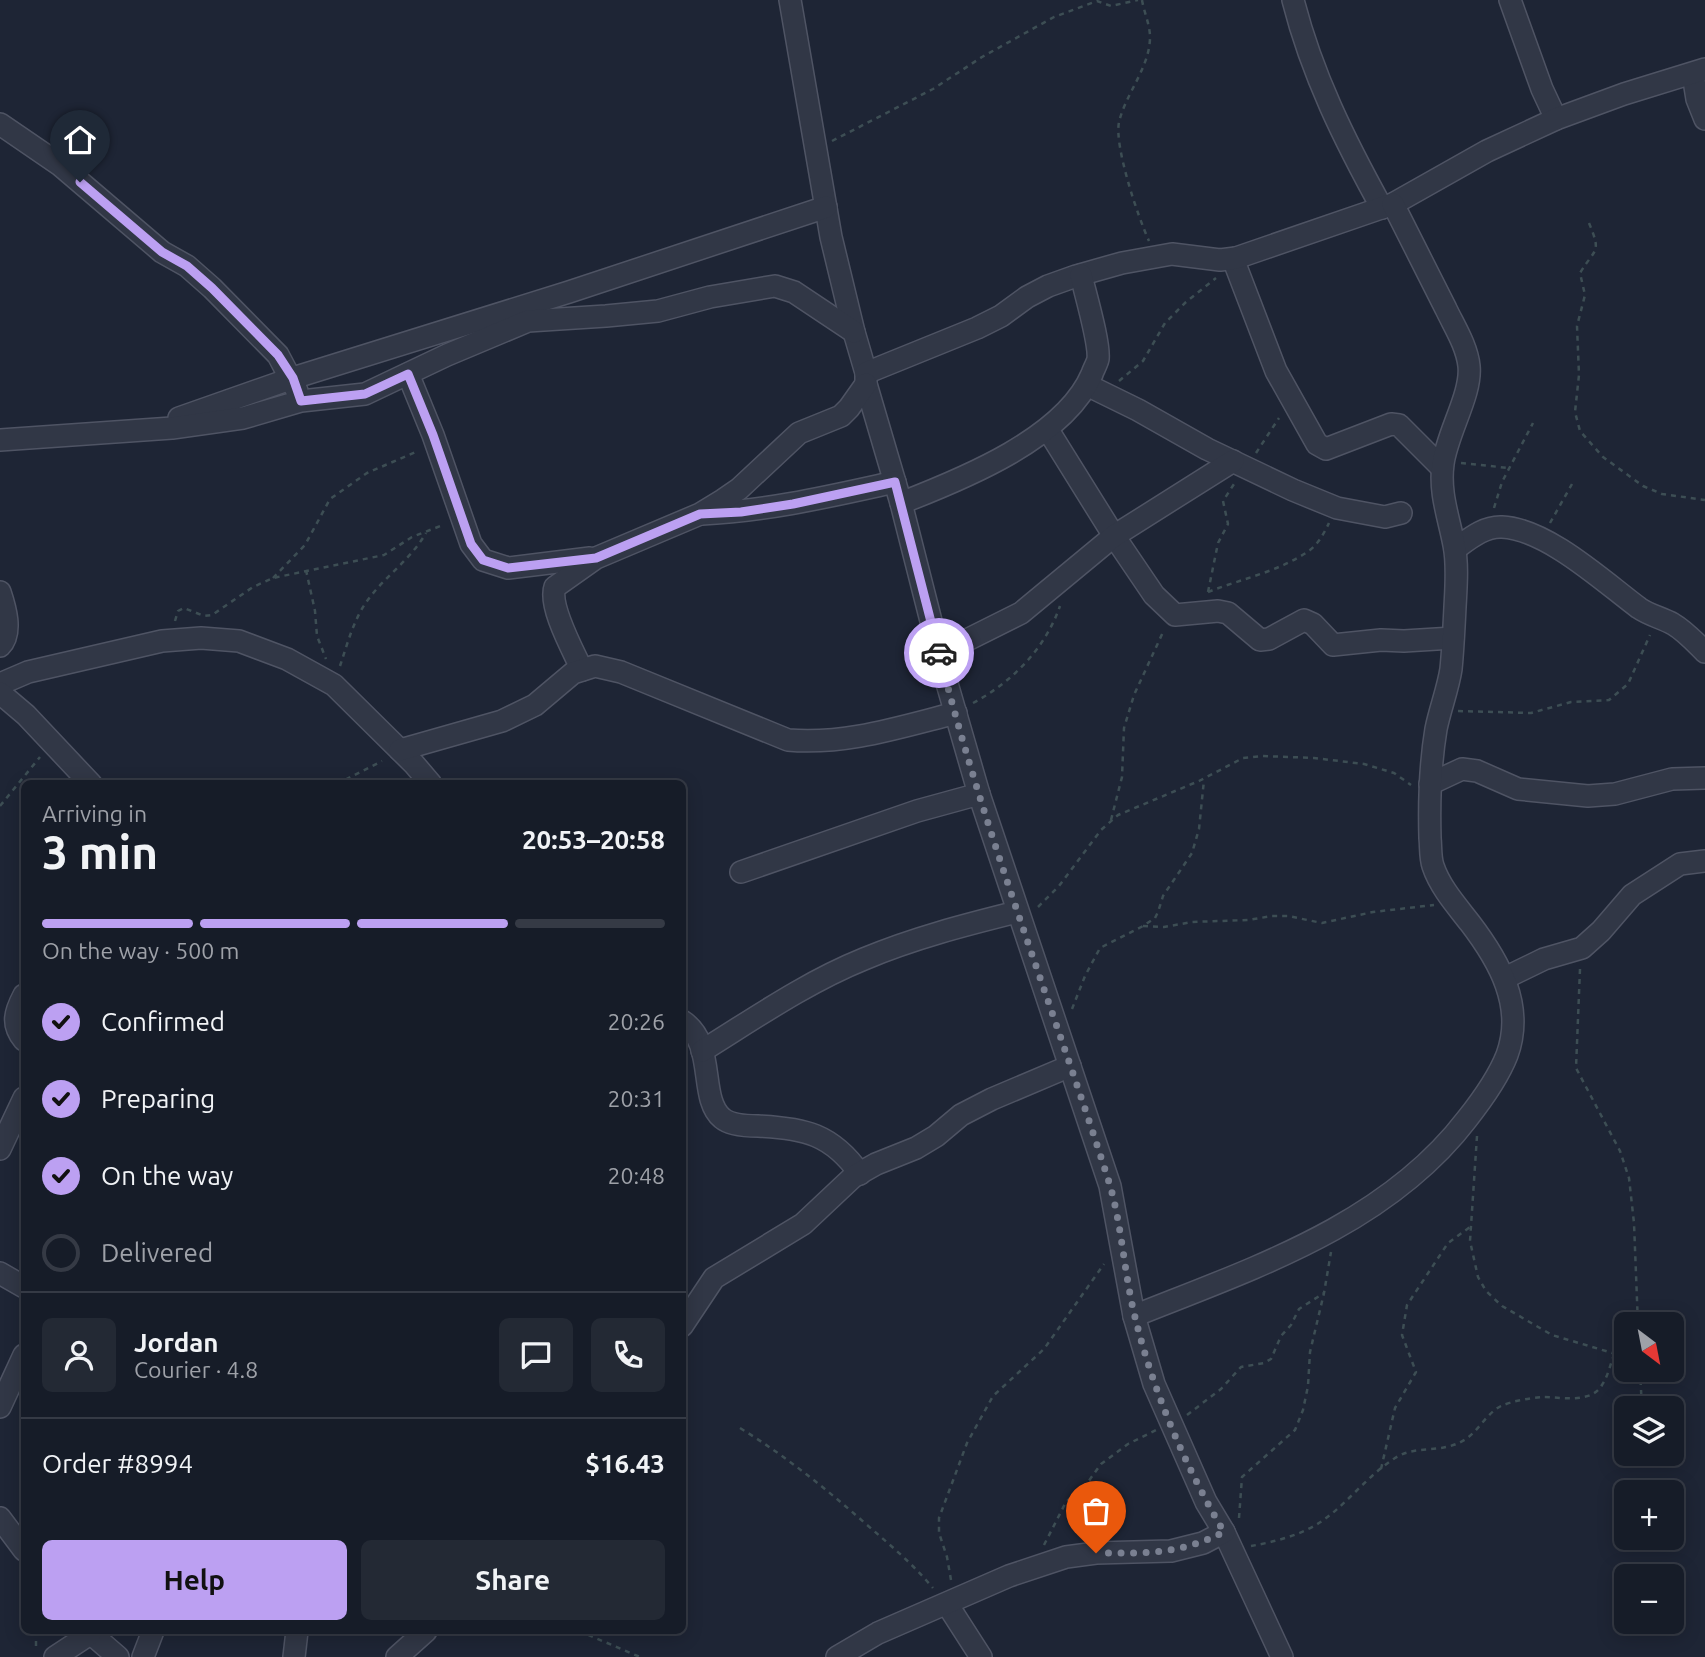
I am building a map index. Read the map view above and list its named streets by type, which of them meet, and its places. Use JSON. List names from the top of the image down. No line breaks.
{"north":"bottom right","page":{"heading":["3 min","Arriving in","20:53–20:58"],"panel":["Jordan","Courier · 4.8","Order #8994","$16.43"],"bar":"On the way · 500 m","list":[["Confirmed","20:26"],["Preparing","20:31"],["On the way","20:48"],"Delivered"],"map_buttons":["+","−"],"buttons":["Help","Share"]}}
